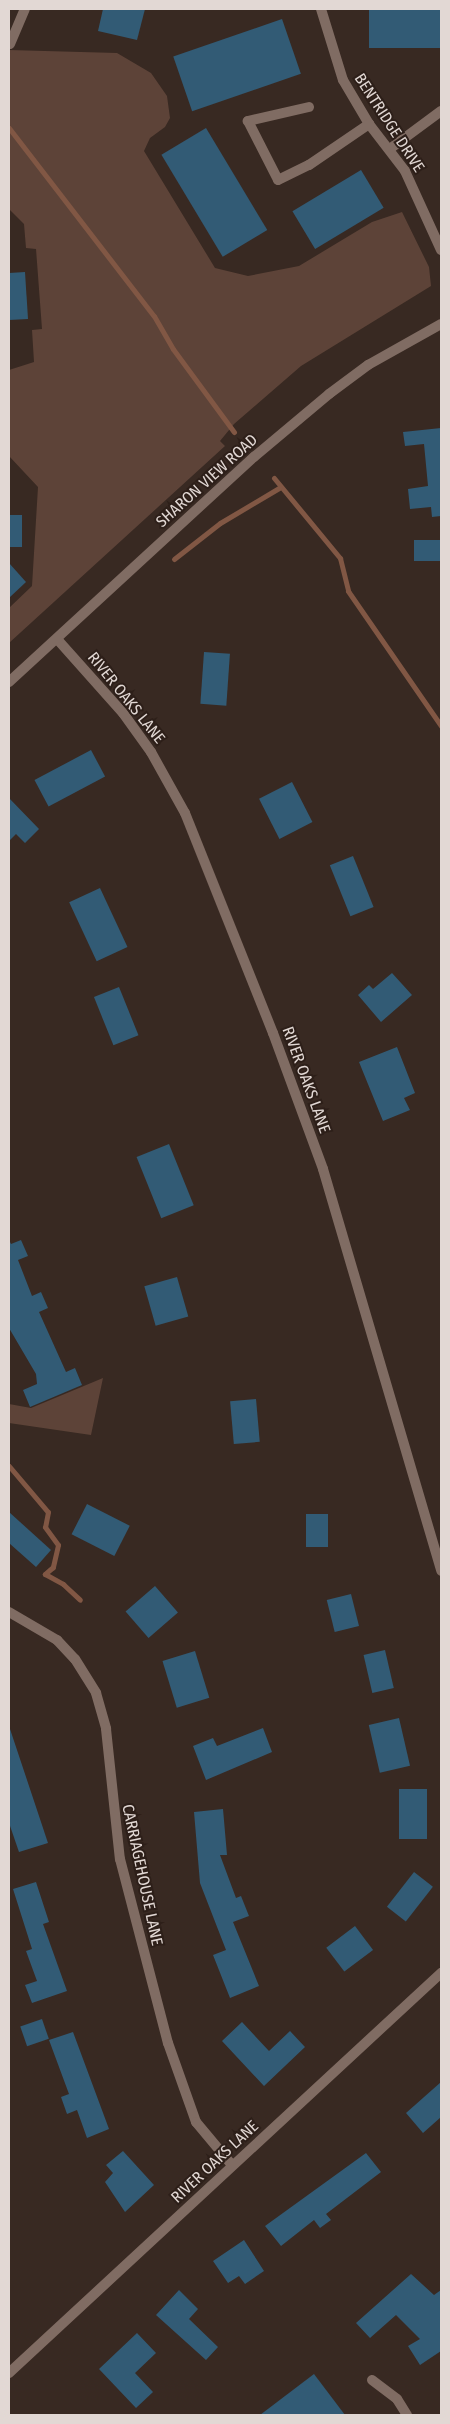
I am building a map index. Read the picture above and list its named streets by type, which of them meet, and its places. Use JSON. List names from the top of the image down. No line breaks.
{"streets":{"street":["BENTRIDGE DRIVE","SHARON VIEW ROAD","RIVER OAKS LANE","CARRIAGEHOUSE LANE"]},"crossings":[["SHARON VIEW ROAD","RIVER OAKS LANE"],["RIVER OAKS LANE","CARRIAGEHOUSE LANE"]]}
